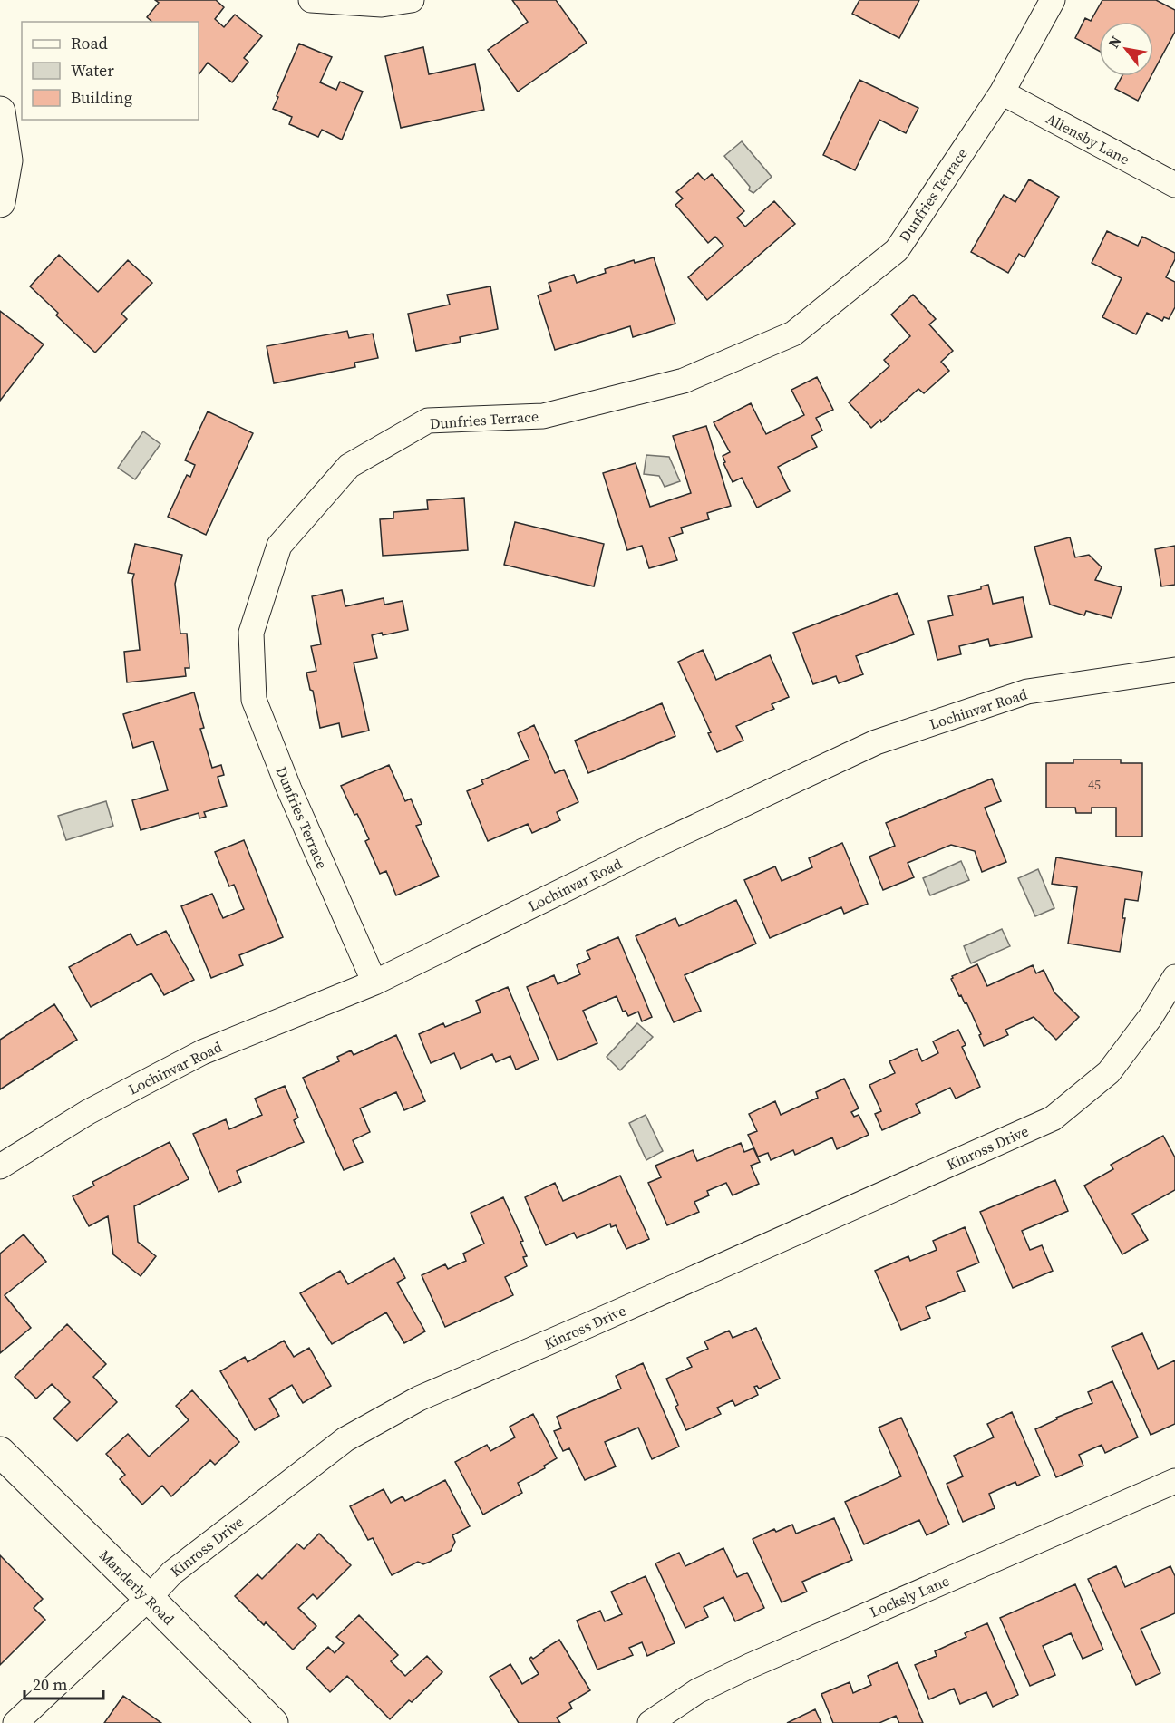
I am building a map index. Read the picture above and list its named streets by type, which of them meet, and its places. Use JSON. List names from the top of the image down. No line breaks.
{"streets":{"street":["Allensby Lane","Dunfries Terrace","Lochinvar Road","Kinross Drive","Manderly Road","Locksly Lane"]},"crossings":[["Allensby Lane","Dunfries Terrace"],["Dunfries Terrace","Lochinvar Road"],["Kinross Drive","Manderly Road"]],"house_numbers":["45"],"legend":["Road","Water","Building"],"scale_bar":"20 m","north":"top left"}
